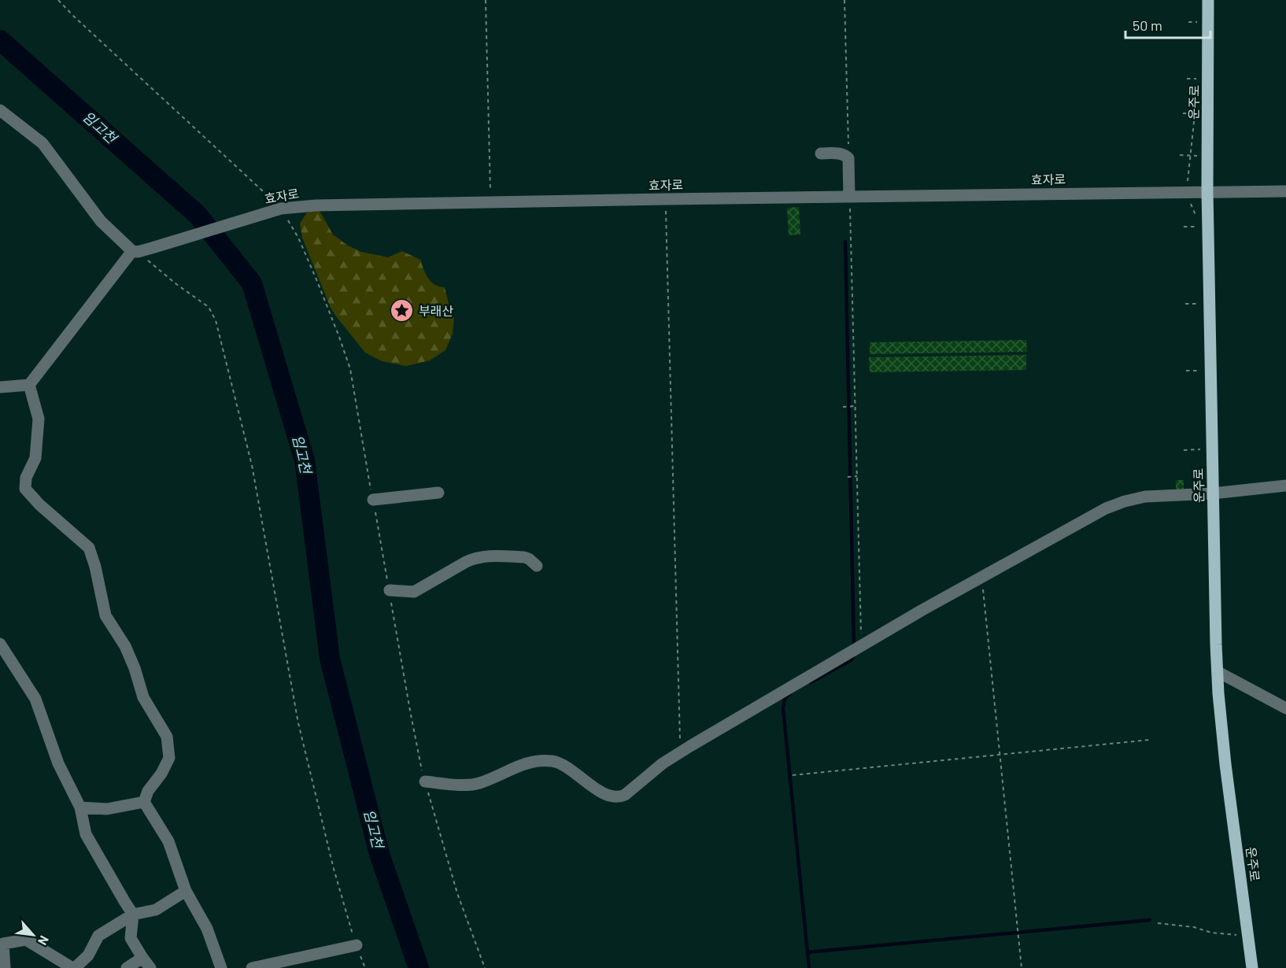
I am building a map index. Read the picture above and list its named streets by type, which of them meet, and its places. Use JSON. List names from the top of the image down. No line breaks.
{"streets":{"main road":["운주로"],"street":["효자로"]},"crossings":[["운주로","효자로"]],"water":["임고천"],"places":{"place":["부래산"]},"scale_bar":"50 m","north":"bottom right"}
